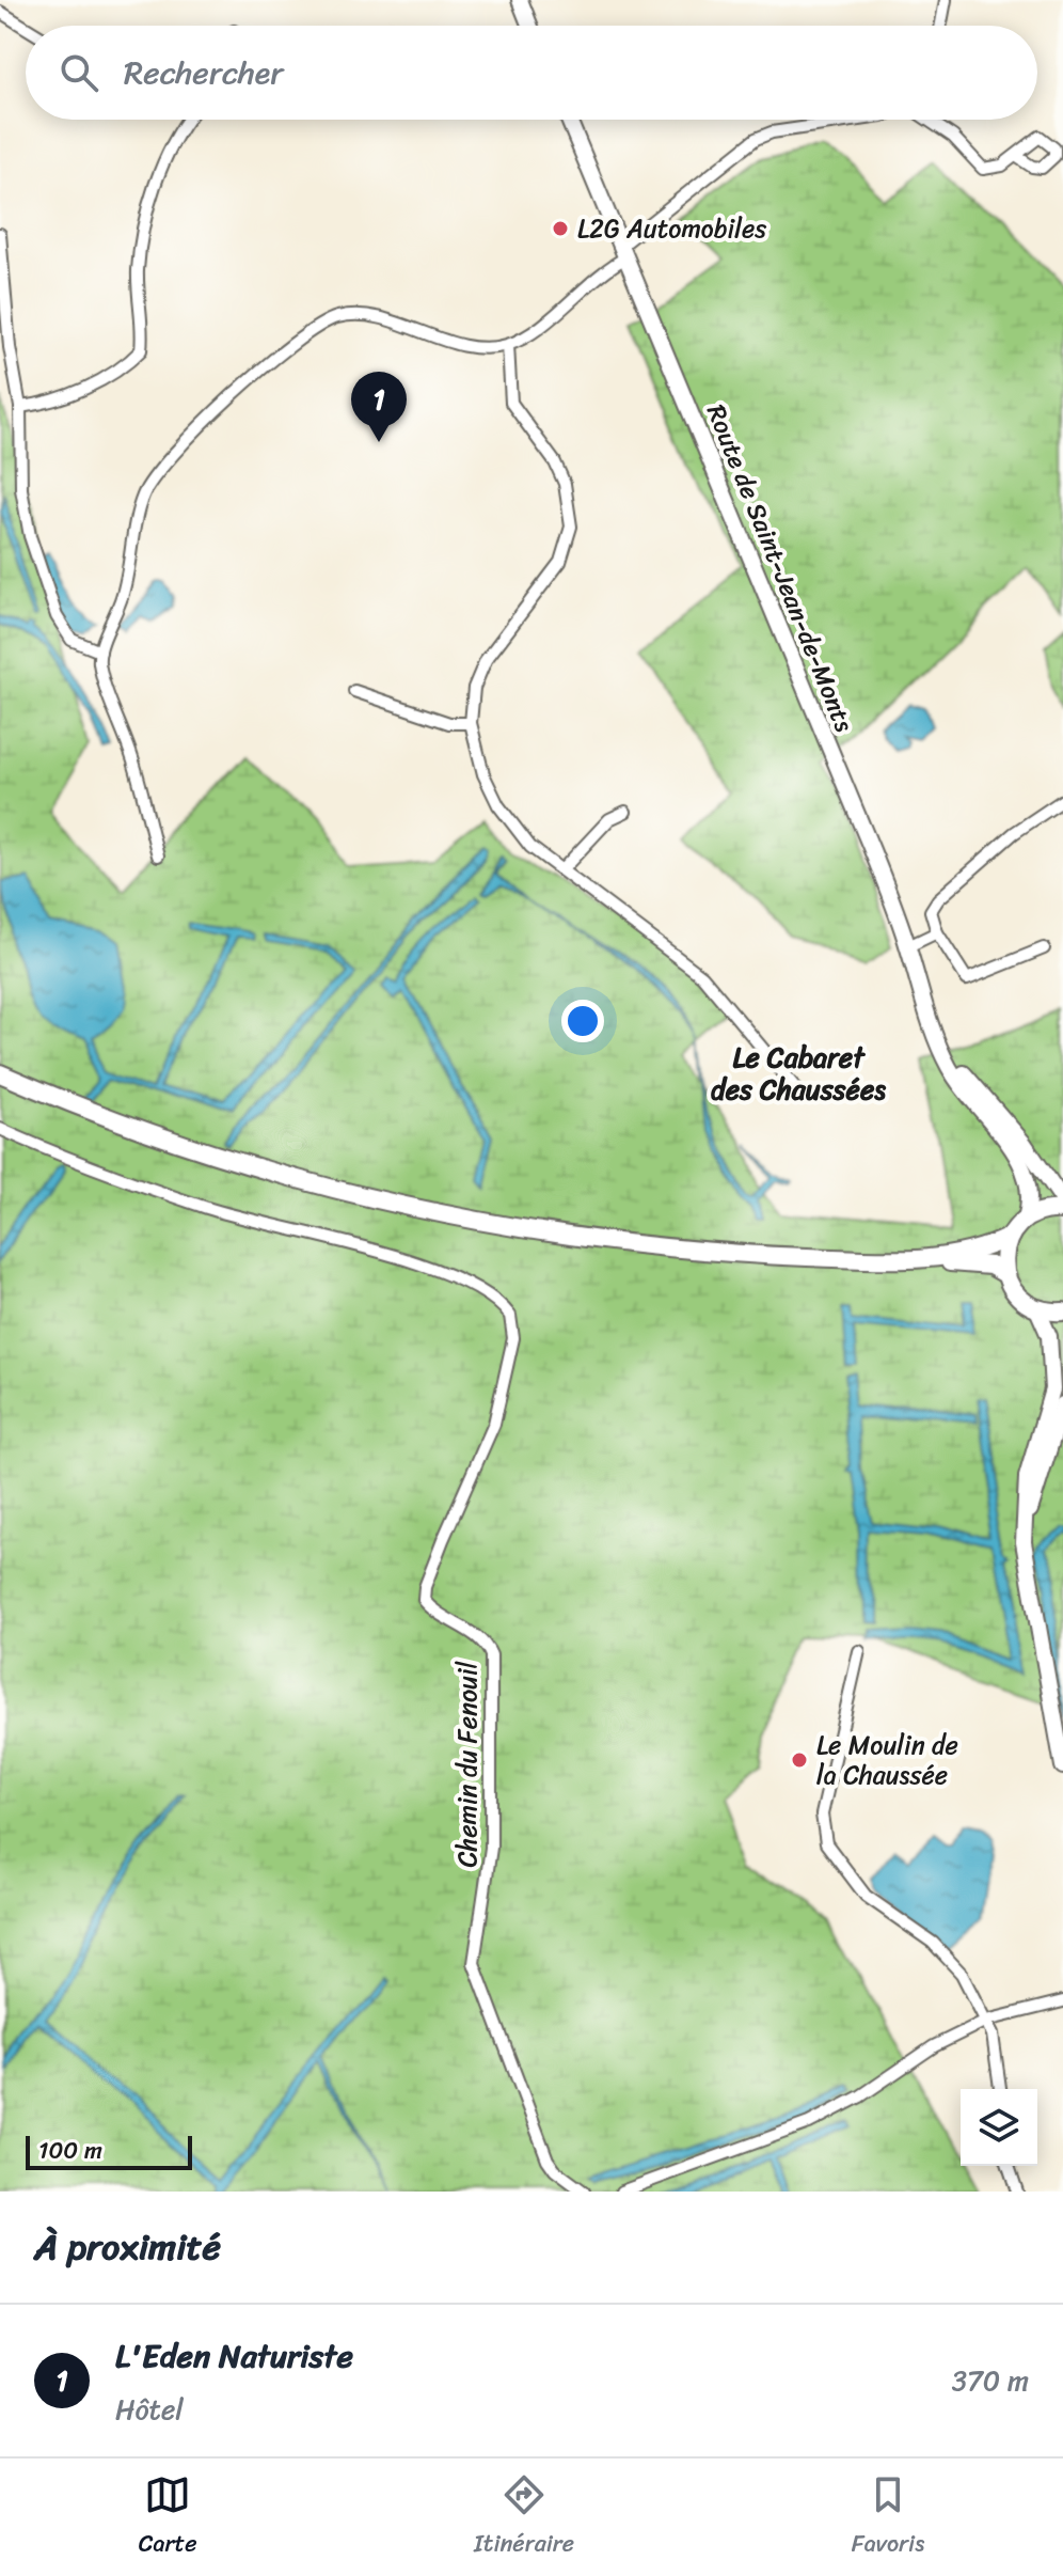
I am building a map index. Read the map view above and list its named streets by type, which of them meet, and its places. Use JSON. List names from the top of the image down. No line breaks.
{"streets":{"main road":["Route de Saint-Jean-de-Monts"],"street":["Chemin du Fenouil"]},"districts":["Le Cabaret des Chaussées"],"places":["L2G Automobiles","Le Moulin de la Chaussée"],"scale_bar":"100 m","page":{"search":"Rechercher","pins":"1","scale":"100 m","heading":"À proximité","list":[{"mark":"1","name":"L'Eden Naturiste","note":"Hôtel","value":"370 m"}],"nav":["Carte","Itinéraire","Favoris"]}}
